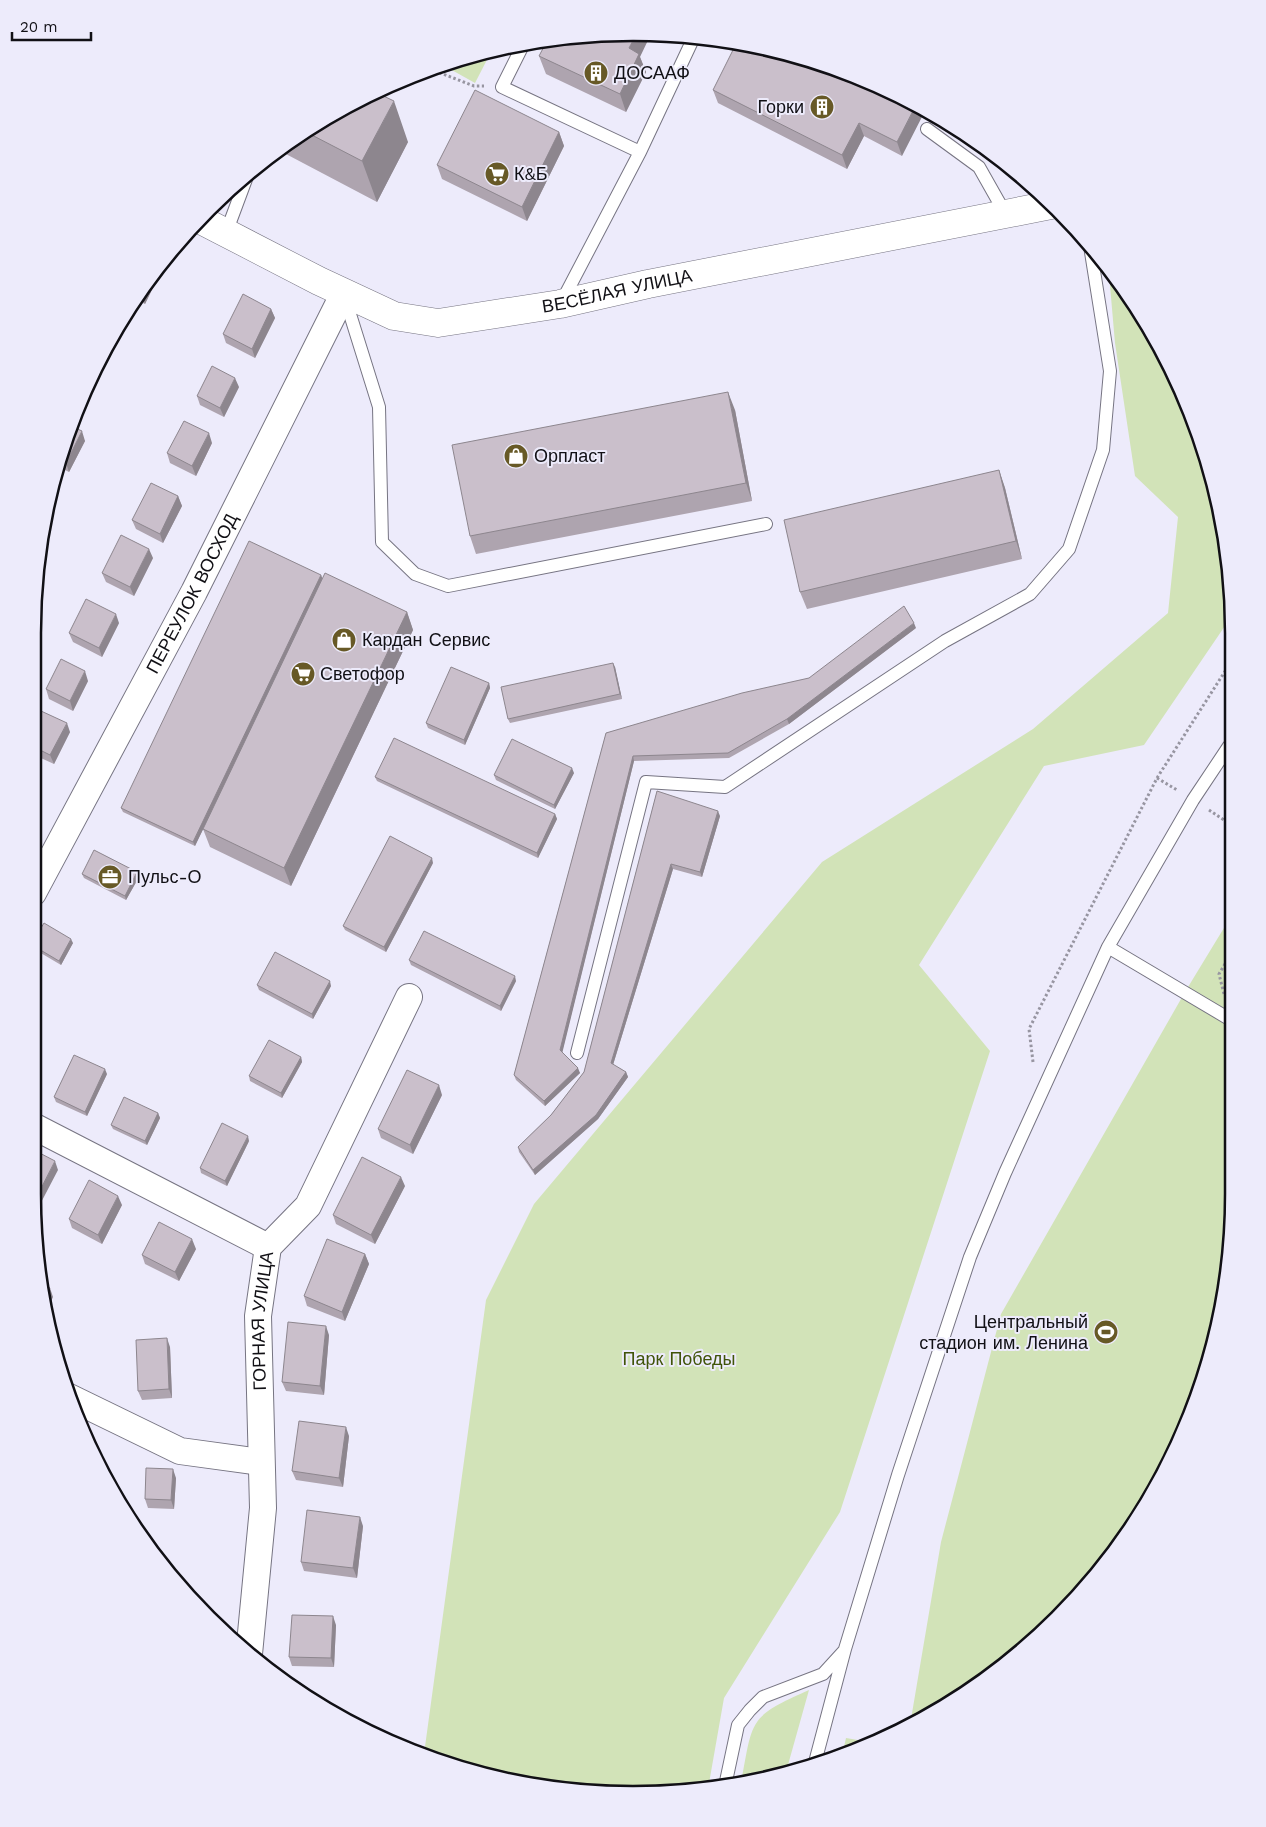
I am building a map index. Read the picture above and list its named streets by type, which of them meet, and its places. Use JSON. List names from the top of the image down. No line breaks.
{"streets":{"street":["ВЕСЁЛАЯ УЛИЦА","ПЕРЕУЛОК ВОСХОД","ГОРНАЯ УЛИЦА"]},"crossings":[["ВЕСЁЛАЯ УЛИЦА","ПЕРЕУЛОК ВОСХОД"]],"parks":["Парк Победы"],"places":{"building":["ДОСААФ","Горки"],"supermarket":["К&Б","Светофор"],"shop":["Орпласт","Кардан Сервис"],"office":["Пульс-О"],"sports":["Центральный стадион им. Ленина"]},"scale_bar":"20 m"}
